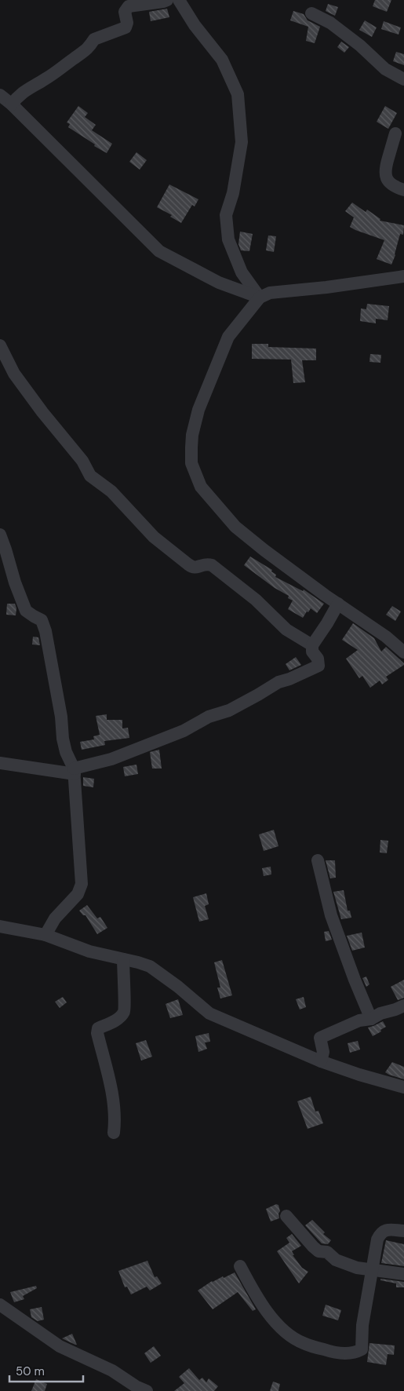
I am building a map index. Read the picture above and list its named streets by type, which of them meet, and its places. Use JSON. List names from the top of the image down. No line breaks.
{"scale_bar":"50 m"}
